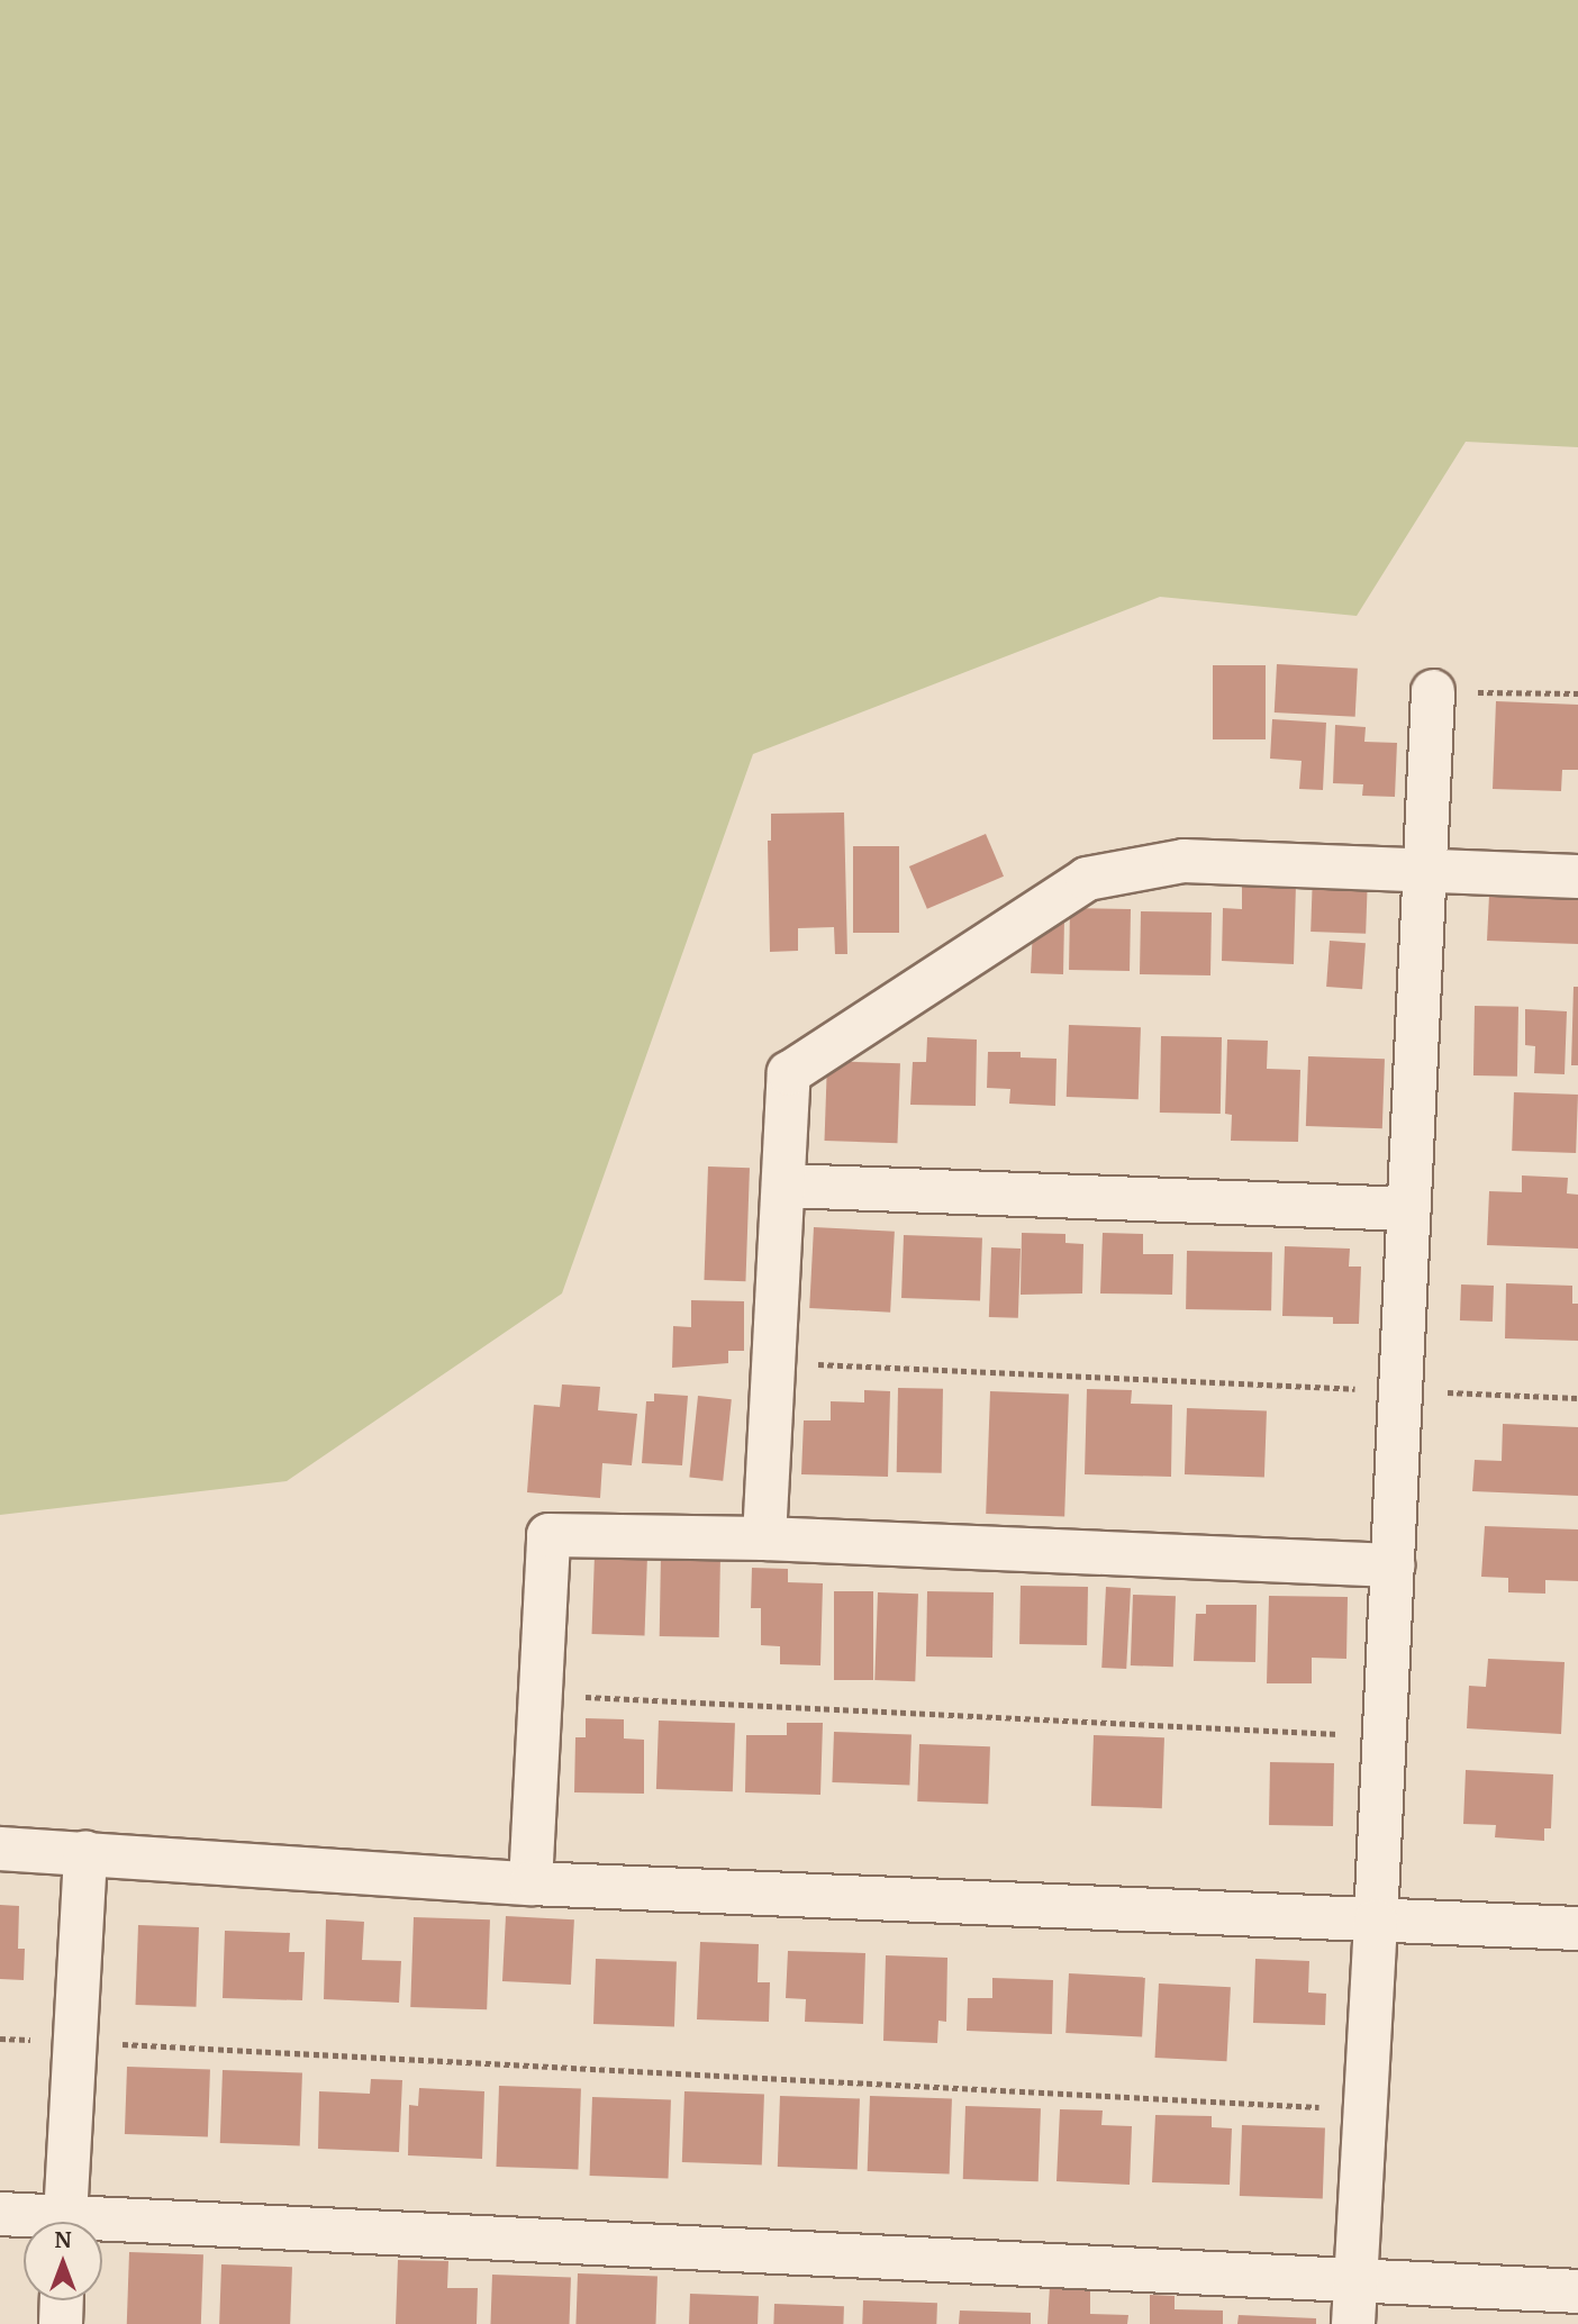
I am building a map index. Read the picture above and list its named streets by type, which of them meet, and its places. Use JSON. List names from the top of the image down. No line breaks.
{"north":"top"}
